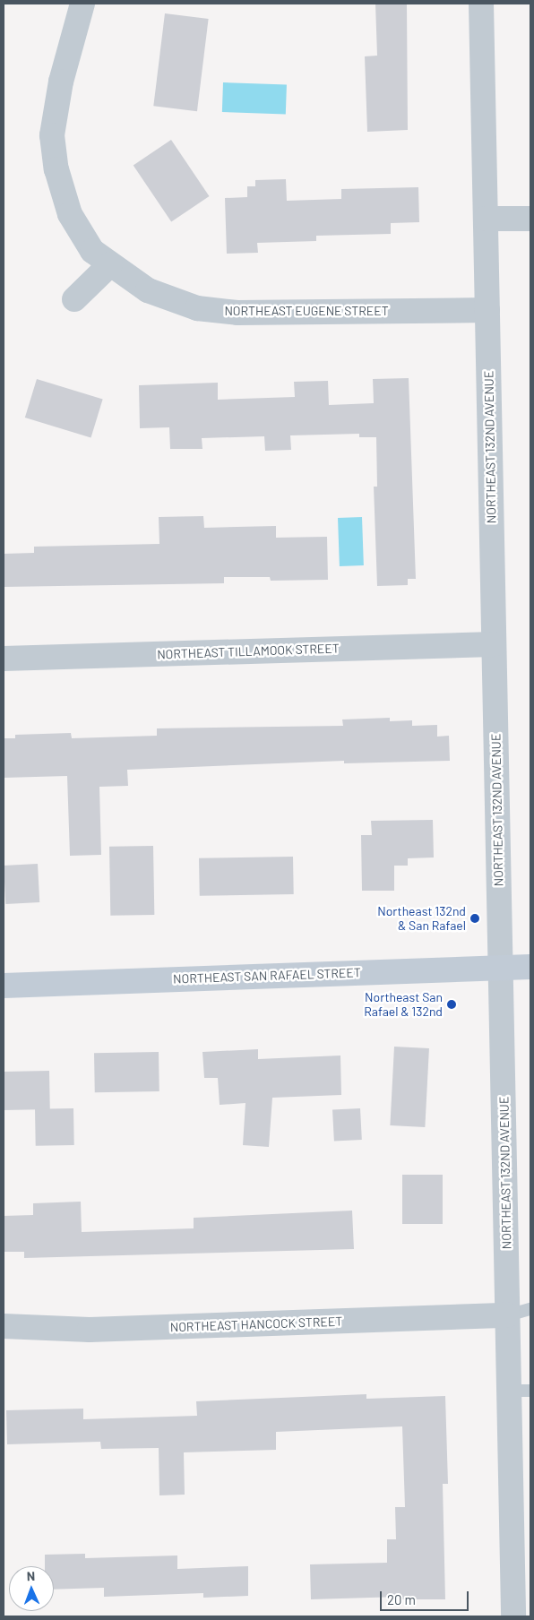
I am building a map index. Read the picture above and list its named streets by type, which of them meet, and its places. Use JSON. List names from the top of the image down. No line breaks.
{"streets":{"street":["NORTHEAST EUGENE STREET","NORTHEAST 132ND AVENUE","NORTHEAST TILLAMOOK STREET","NORTHEAST SAN RAFAEL STREET","NORTHEAST HANCOCK STREET"]},"crossings":[["NORTHEAST EUGENE STREET","NORTHEAST 132ND AVENUE"],["NORTHEAST 132ND AVENUE","NORTHEAST TILLAMOOK STREET"],["NORTHEAST 132ND AVENUE","NORTHEAST SAN RAFAEL STREET"],["NORTHEAST 132ND AVENUE","NORTHEAST HANCOCK STREET"]],"places":["Northeast 132nd & San Rafael","Northeast San Rafael & 132nd"],"scale_bar":"20 m","north":"top"}
